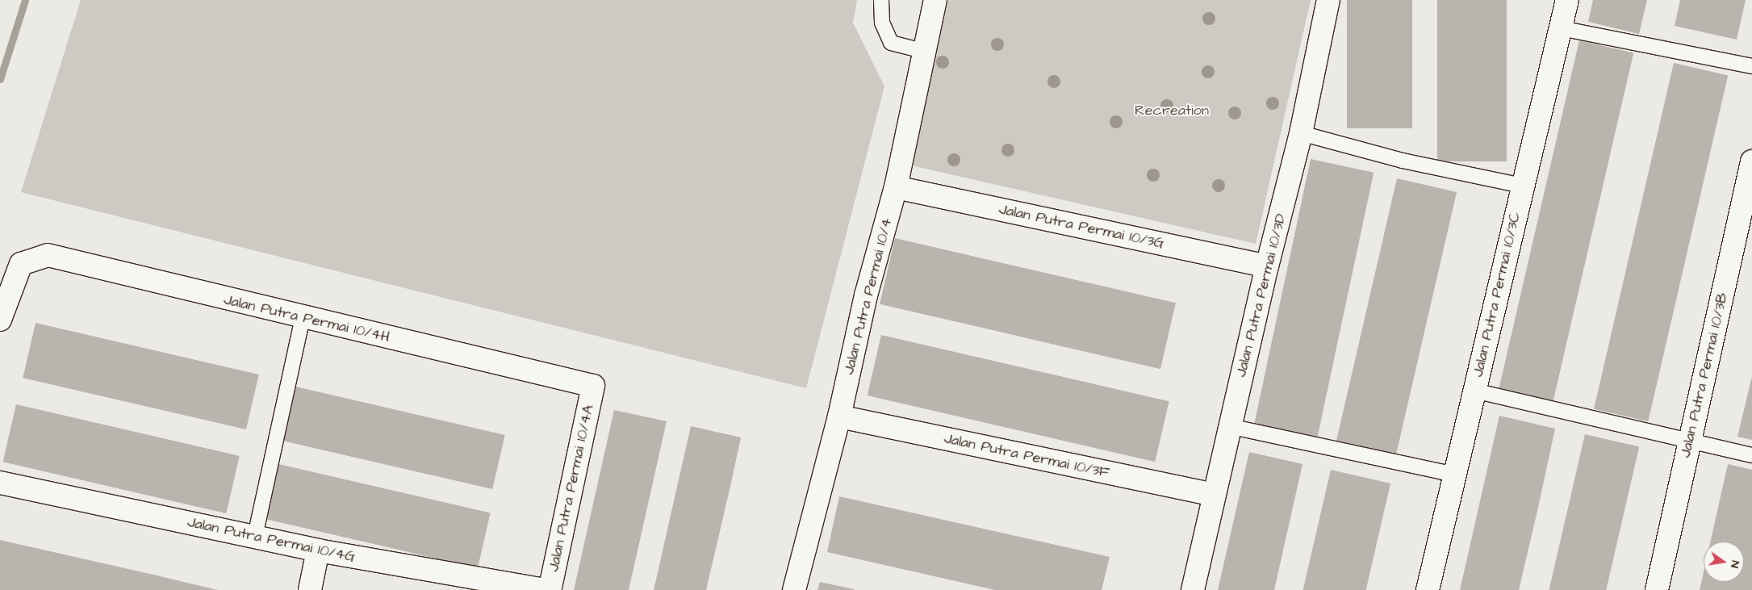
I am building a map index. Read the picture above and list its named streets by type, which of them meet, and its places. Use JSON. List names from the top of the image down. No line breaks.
{"streets":{"street":["Jalan Putra Permai 10/3G","Jalan Putra Permai 10/3C","Jalan Putra Permai 10/3D","Jalan Putra Permai 10/4","Jalan Putra Permai 10/4H","Jalan Putra Permai 10/3B","Jalan Putra Permai 10/3F","Jalan Putra Permai 10/4A","Jalan Putra Permai 10/4G"]},"crossings":[["Jalan Putra Permai 10/3G","Jalan Putra Permai 10/3D"],["Jalan Putra Permai 10/3G","Jalan Putra Permai 10/4"],["Jalan Putra Permai 10/3D","Jalan Putra Permai 10/3F"],["Jalan Putra Permai 10/4","Jalan Putra Permai 10/3F"],["Jalan Putra Permai 10/4H","Jalan Putra Permai 10/4A"]],"parks":["Recreation"],"north":"right"}
